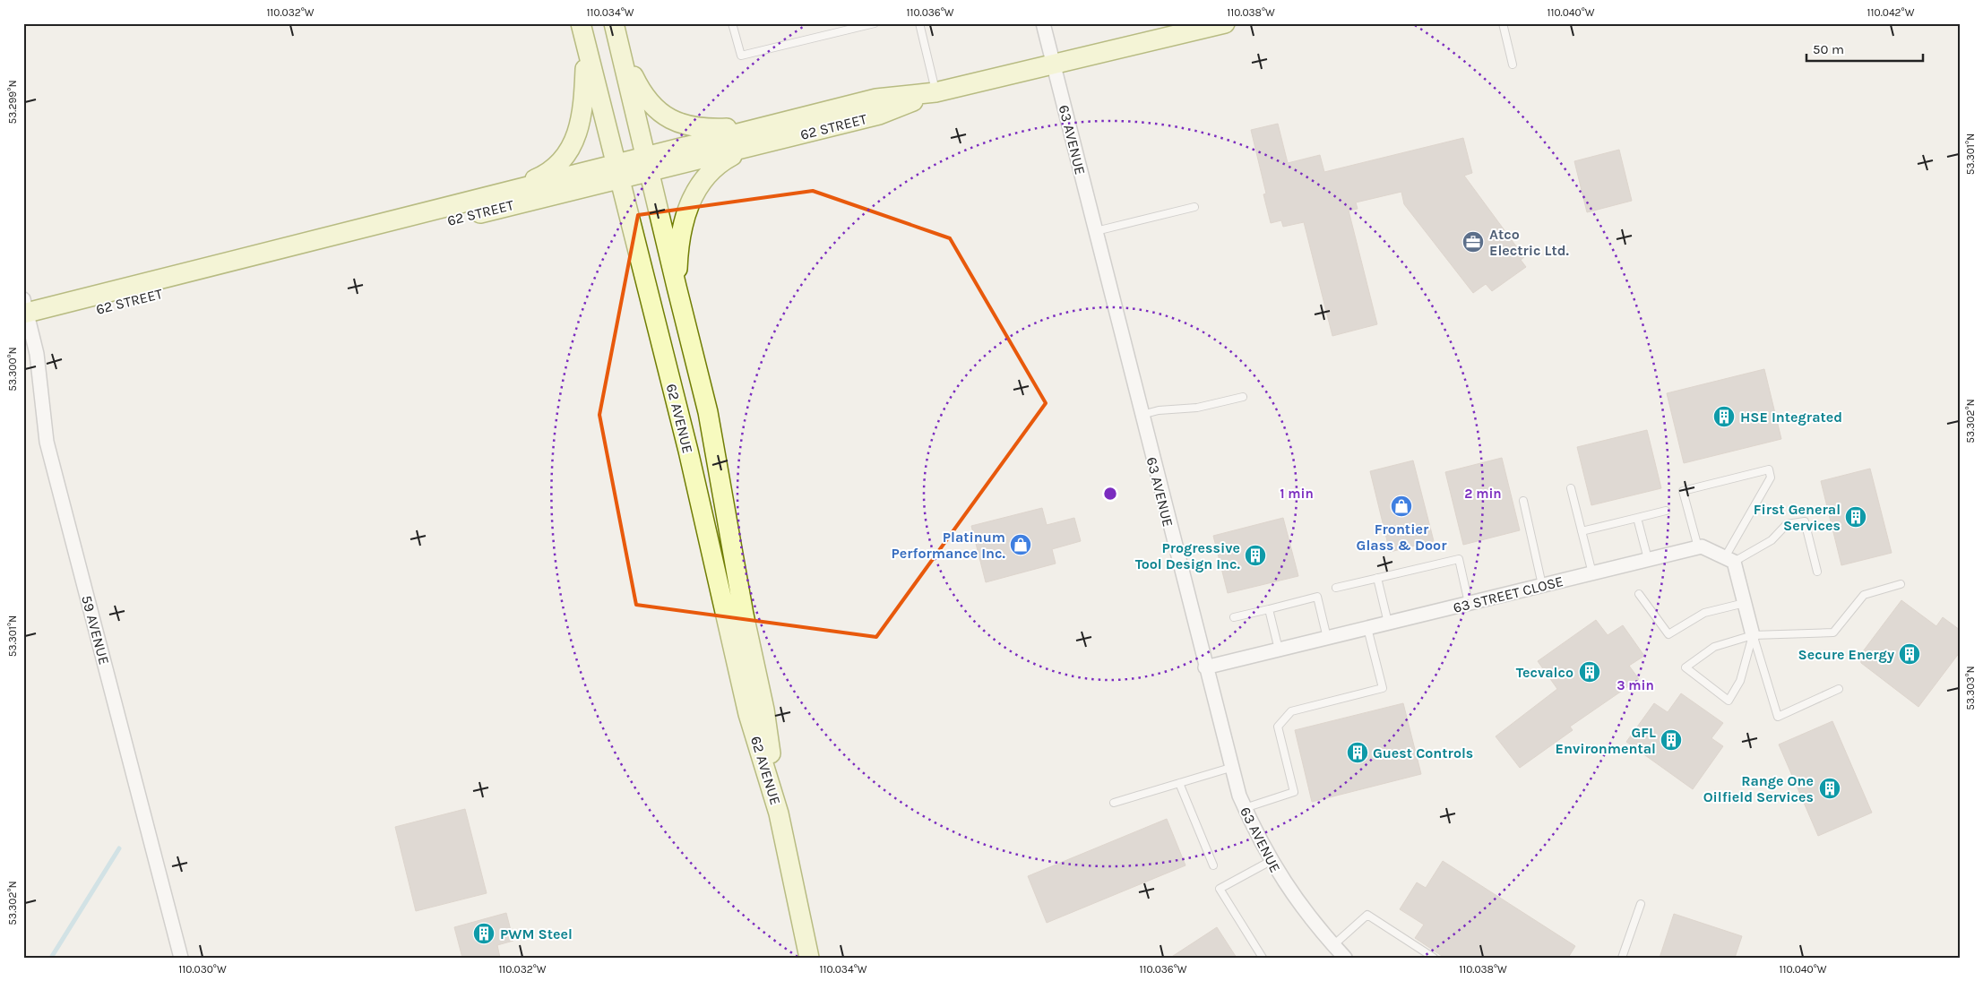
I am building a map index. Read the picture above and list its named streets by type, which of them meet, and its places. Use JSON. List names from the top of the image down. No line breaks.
{"streets":{"main road":["62 STREET","62 AVENUE"],"street":["63 AVENUE","63 STREET CLOSE","59 AVENUE"]},"crossings":[["62 STREET","63 AVENUE"],["62 STREET","62 AVENUE"],["62 STREET","59 AVENUE"],["63 AVENUE","63 STREET CLOSE"]],"places":{"office":["Atco Electric Ltd."],"building":["HSE Integrated","First General Services","Progressive Tool Design Inc.","Secure Energy","Tecvalco","GFL Environmental","Guest Controls","Range One Oilfield Services","PWM Steel"],"shop":["Frontier Glass & Door","Platinum Performance Inc."]},"scale_bar":"50 m","coordinates":["110.032°W","110.034°W","110.036°W","110.038°W","110.040°W","110.042°W","53.299°N","53.301°N","53.300°N","53.302°N","53.303°N","110.030°W"],"rings":["1 min","2 min","3 min"]}
